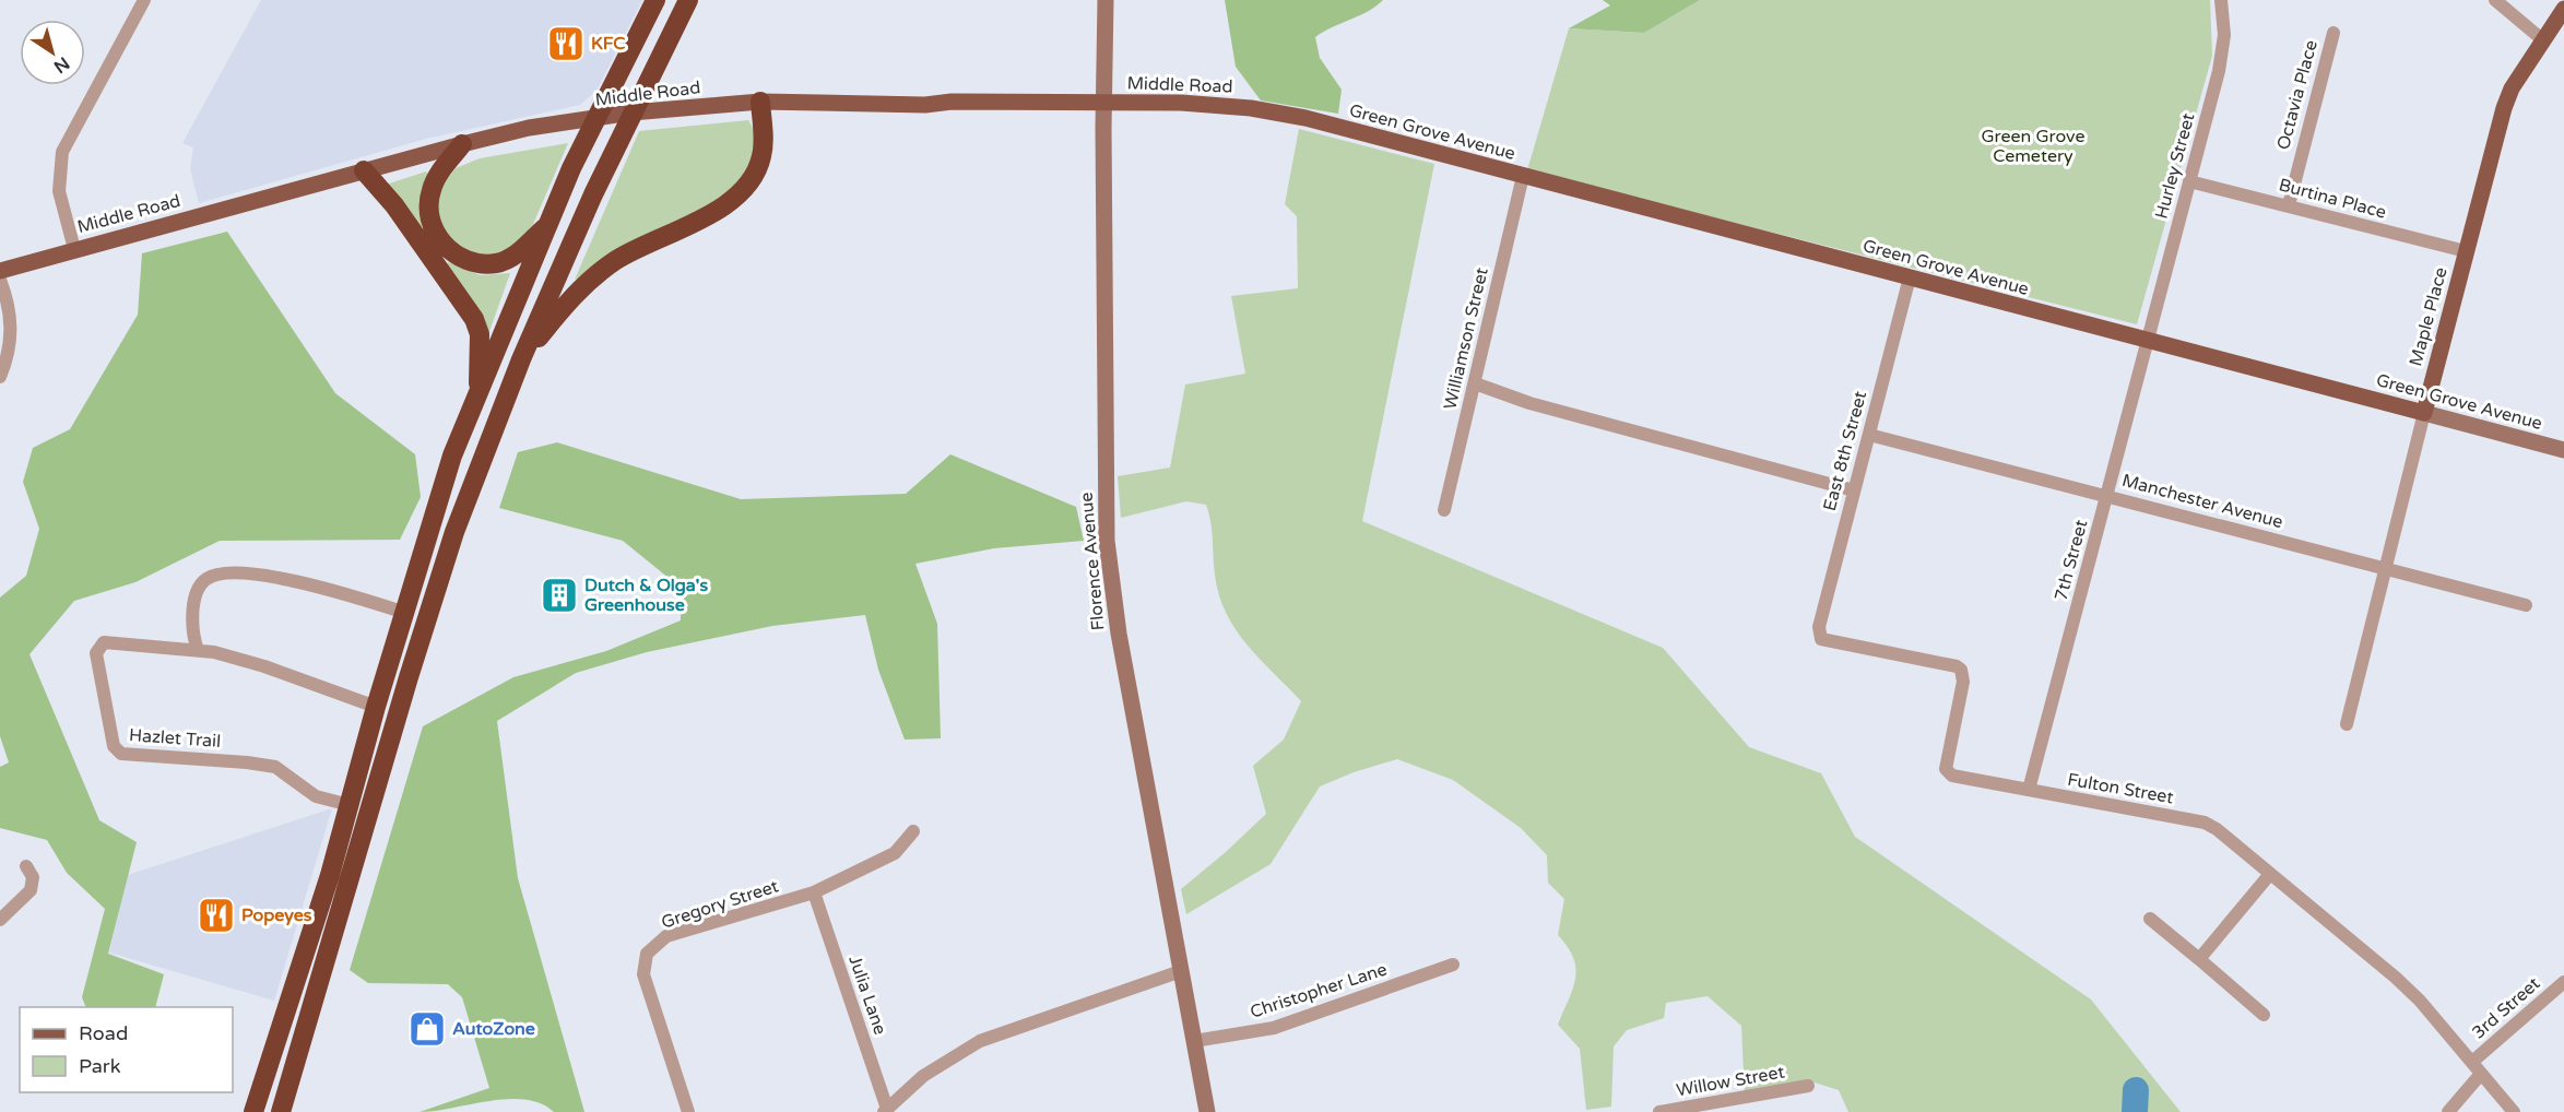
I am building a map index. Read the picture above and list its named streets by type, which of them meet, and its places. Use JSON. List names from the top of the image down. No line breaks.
{"streets":{"main road":["Middle Road","Green Grove Avenue","Maple Place"],"street":["Octavia Place","Hurley Street","Burtina Place","Williamson Street","East 8th Street","Manchester Avenue","7th Street","Florence Avenue","Hazlet Trail","Fulton Street","Gregory Street","Christopher Lane","Julia Lane","3rd Street","Willow Street"]},"crossings":[["Middle Road","Green Grove Avenue"],["Middle Road","Florence Avenue"],["Octavia Place","Burtina Place"],["Green Grove Avenue","Hurley Street"],["Green Grove Avenue","Maple Place"],["Green Grove Avenue","Williamson Street"],["Green Grove Avenue","East 8th Street"],["Green Grove Avenue","7th Street"],["Hurley Street","Burtina Place"],["Hurley Street","7th Street"],["Burtina Place","Maple Place"],["Maple Place","Manchester Avenue"],["East 8th Street","Manchester Avenue"],["East 8th Street","Fulton Street"],["Manchester Avenue","7th Street"],["7th Street","Fulton Street"],["Florence Avenue","Christopher Lane"],["Fulton Street","3rd Street"],["Gregory Street","Julia Lane"]],"parks":["Green Grove Cemetery"],"places":{"restaurant":["KFC","Popeyes"],"building":["Dutch & Olga's Greenhouse"],"shop":["AutoZone"]},"legend":["Road","Park"],"north":"bottom right"}
